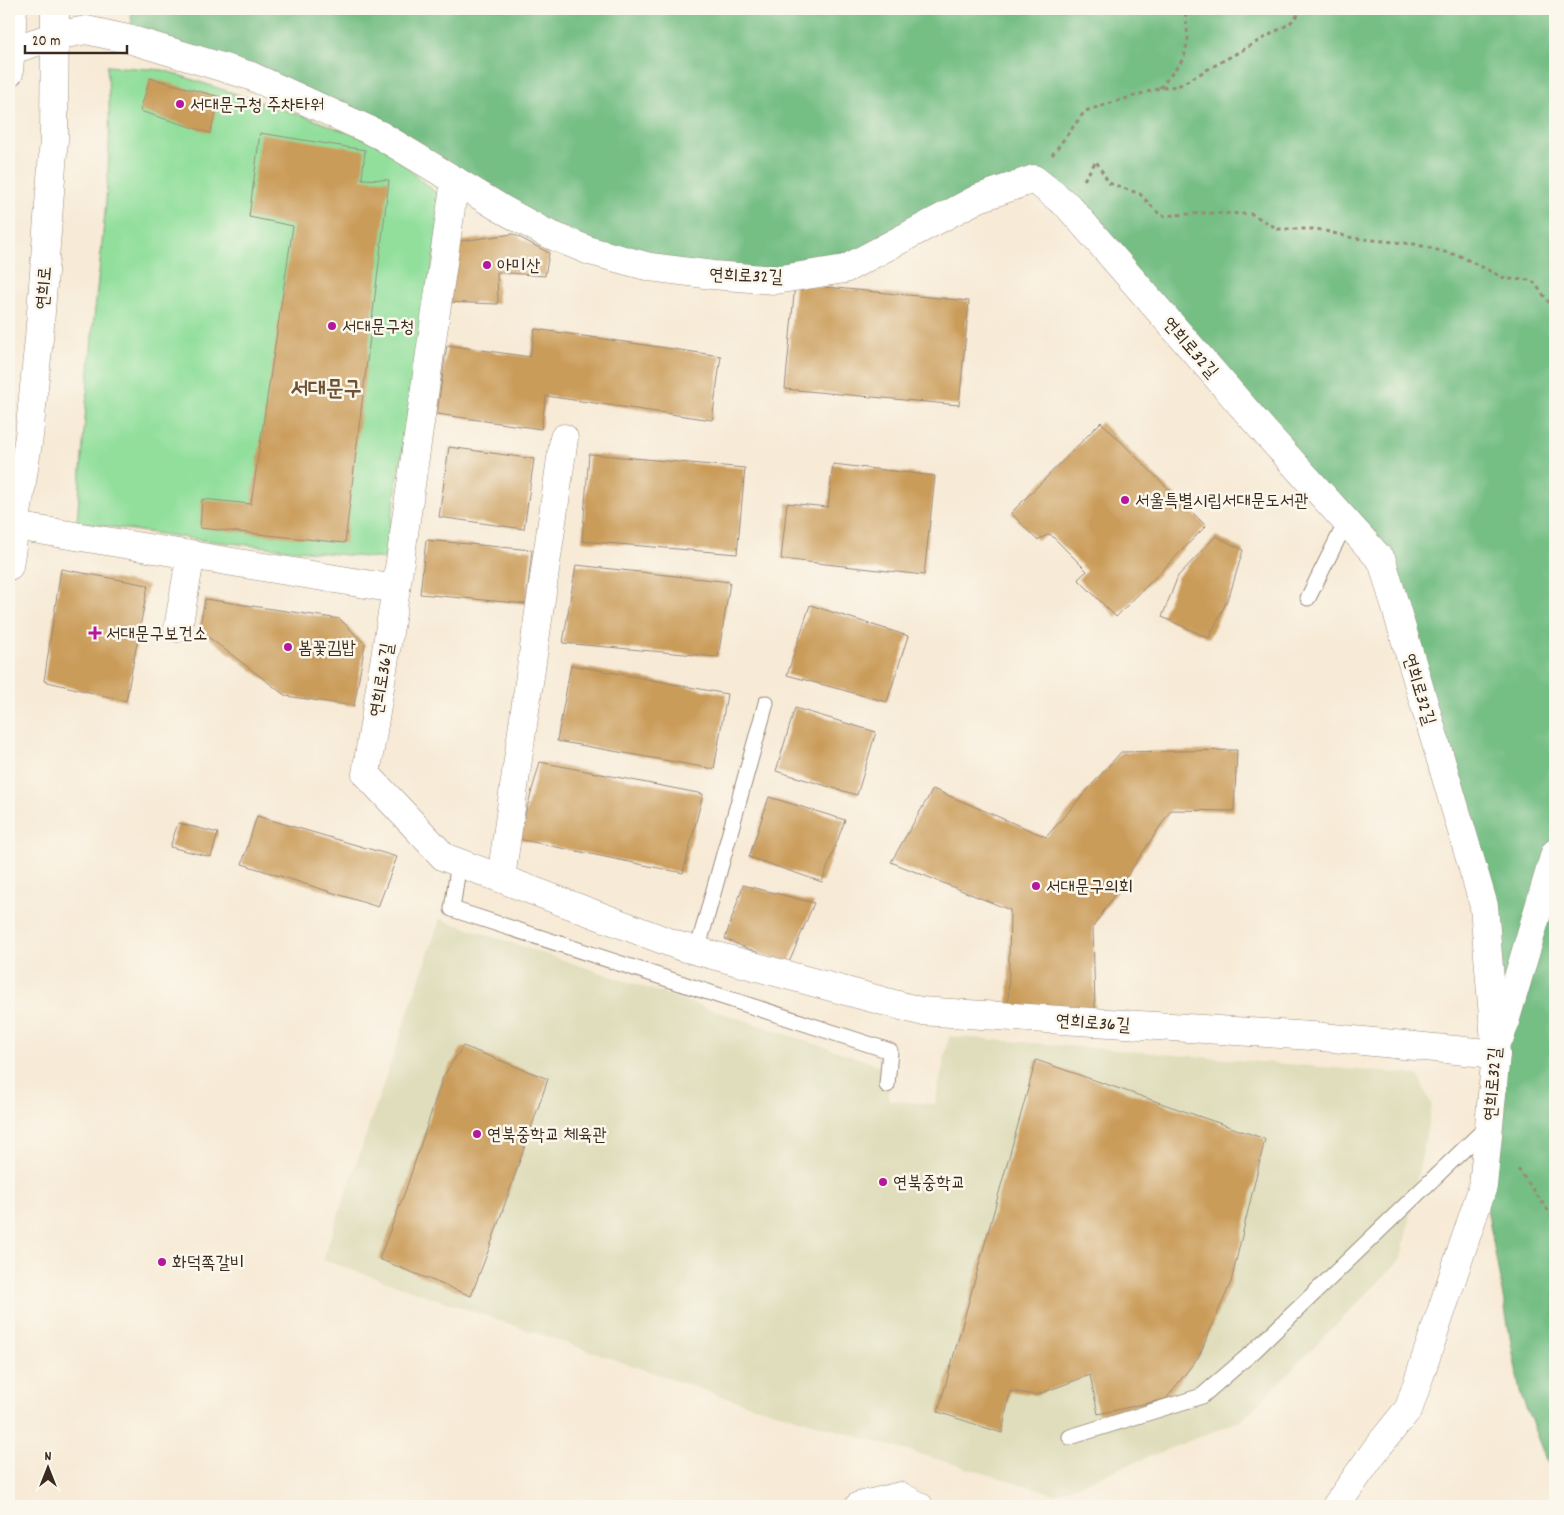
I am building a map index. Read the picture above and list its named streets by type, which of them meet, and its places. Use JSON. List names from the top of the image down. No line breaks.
{"streets":{"street":["연희로32길","연희로","연희로36길"]},"crossings":[["연희로32길","연희로"],["연희로32길","연희로36길"]],"districts":["서대문구"],"places":{"other":["서대문구청 주차타워","아미산","서대문구청","서울특별시립서대문도서관","봄꽃김밥","서대문구의회","연북중학교 체육관","연북중학교","화덕쪽갈비"],"health":["서대문구보건소"]},"scale_bar":"20 m","north":"top"}
